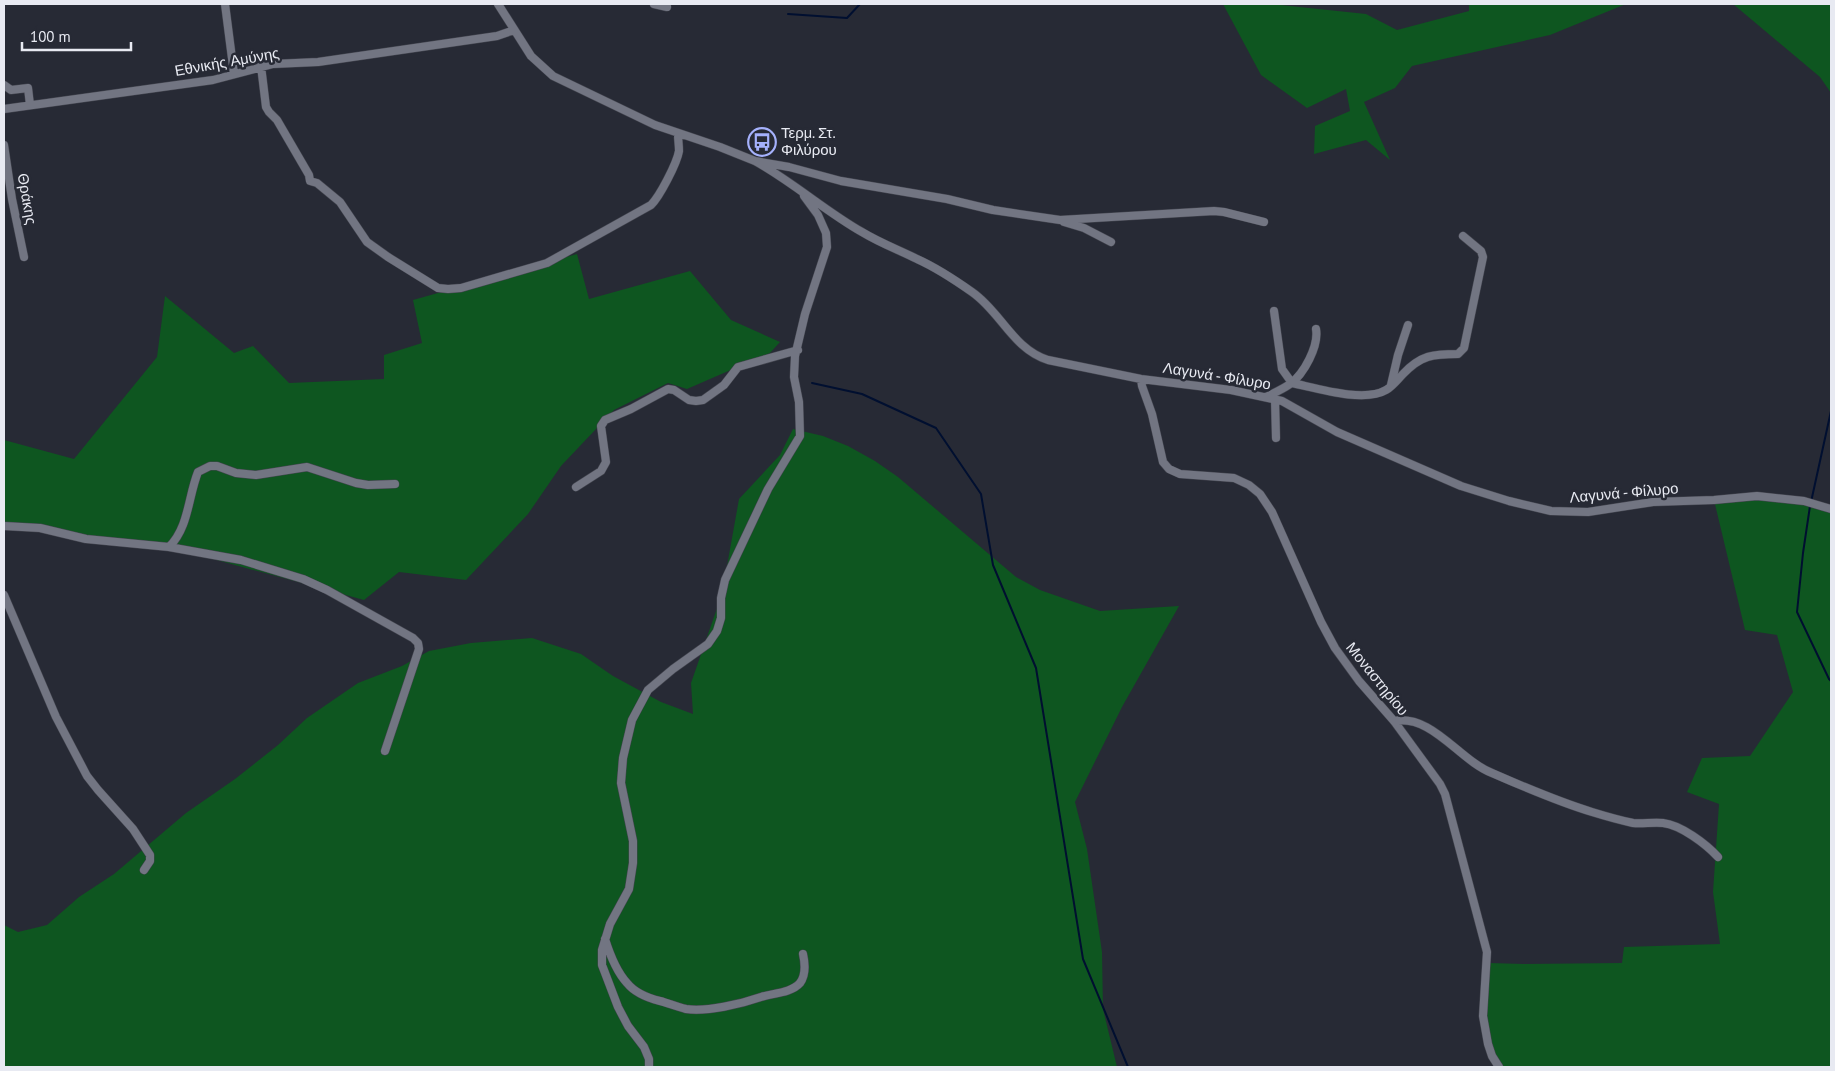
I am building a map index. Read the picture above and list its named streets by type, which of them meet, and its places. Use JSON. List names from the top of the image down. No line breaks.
{"streets":{"street":["Εθνικής Αμύνης","Θράκης","Λαγυνά - Φίλυρο","Μοναστηρίου"]},"crossings":[["Λαγυνά - Φίλυρο","Μοναστηρίου"]],"places":{"bus stop":["Τερμ. Στ. Φιλύρου"]},"scale_bar":"100 m"}
